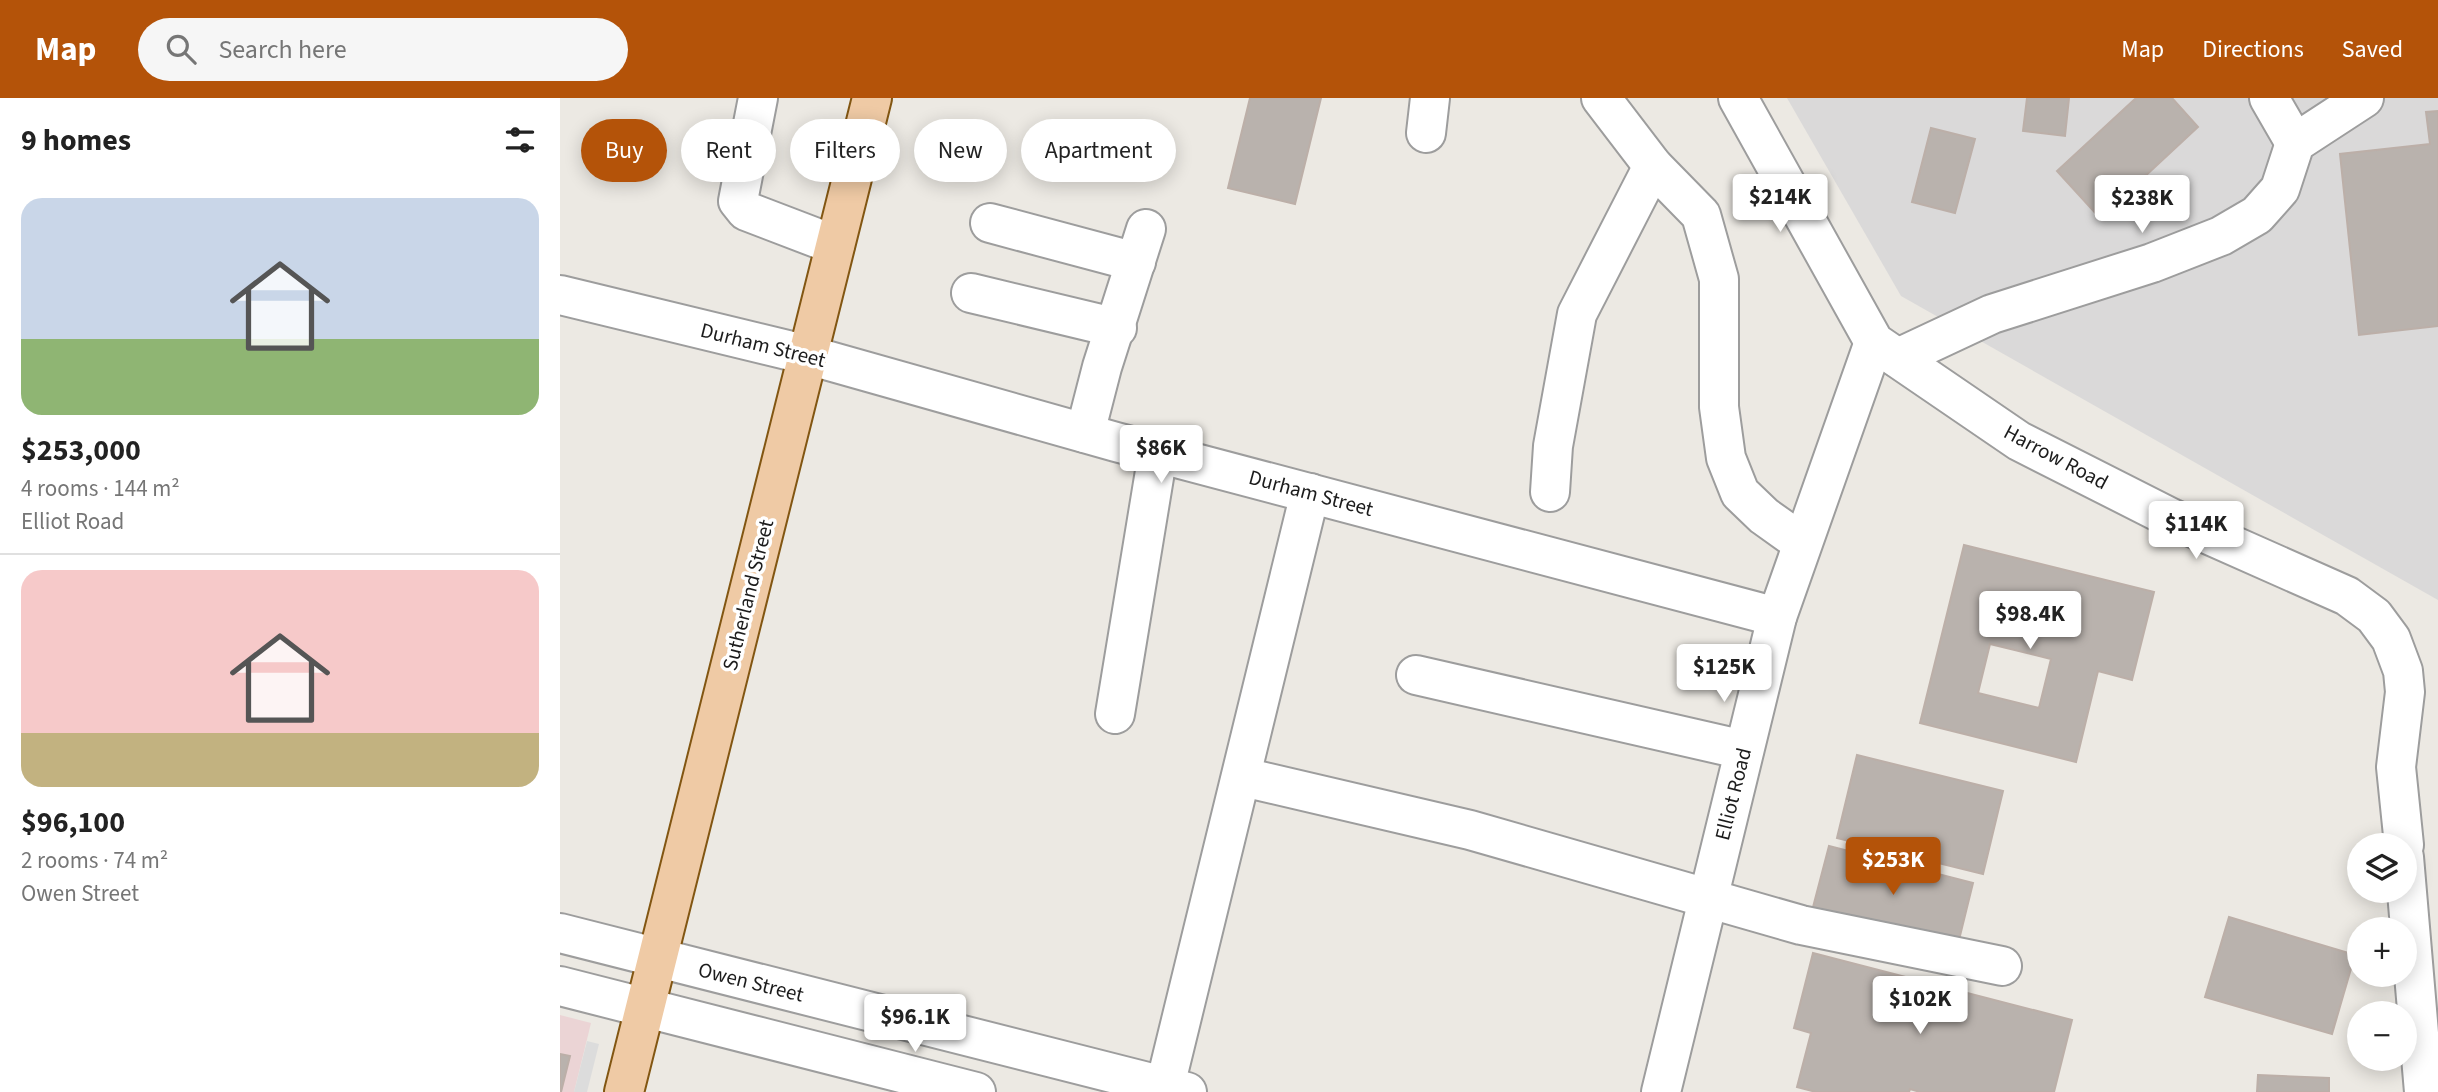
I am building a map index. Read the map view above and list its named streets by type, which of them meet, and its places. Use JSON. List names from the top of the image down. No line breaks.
{"streets":{"main road":["Sutherland Street"],"street":["Durham Street","Harrow Road","Elliot Road","Owen Street"]},"crossings":[["Durham Street","Sutherland Street"],["Durham Street","Elliot Road"],["Harrow Road","Elliot Road"],["Sutherland Street","Owen Street"]],"page":{"header":"Map","search":"Search here","nav":["Map","Directions","Saved"],"heading":"9 homes","chip":["Buy","Rent","Filters","New","Apartment"],"price":["$214K","$238K","$86K","$114K","$98.4K","$125K","$253K","$102K","$96.1K"],"list":[{"name":"$253,000","note":"4 rooms · 144 m² · Elliot Road"},{"name":"$96,100","note":"2 rooms · 74 m² · Owen Street"}],"map_buttons":["+","−"]}}
